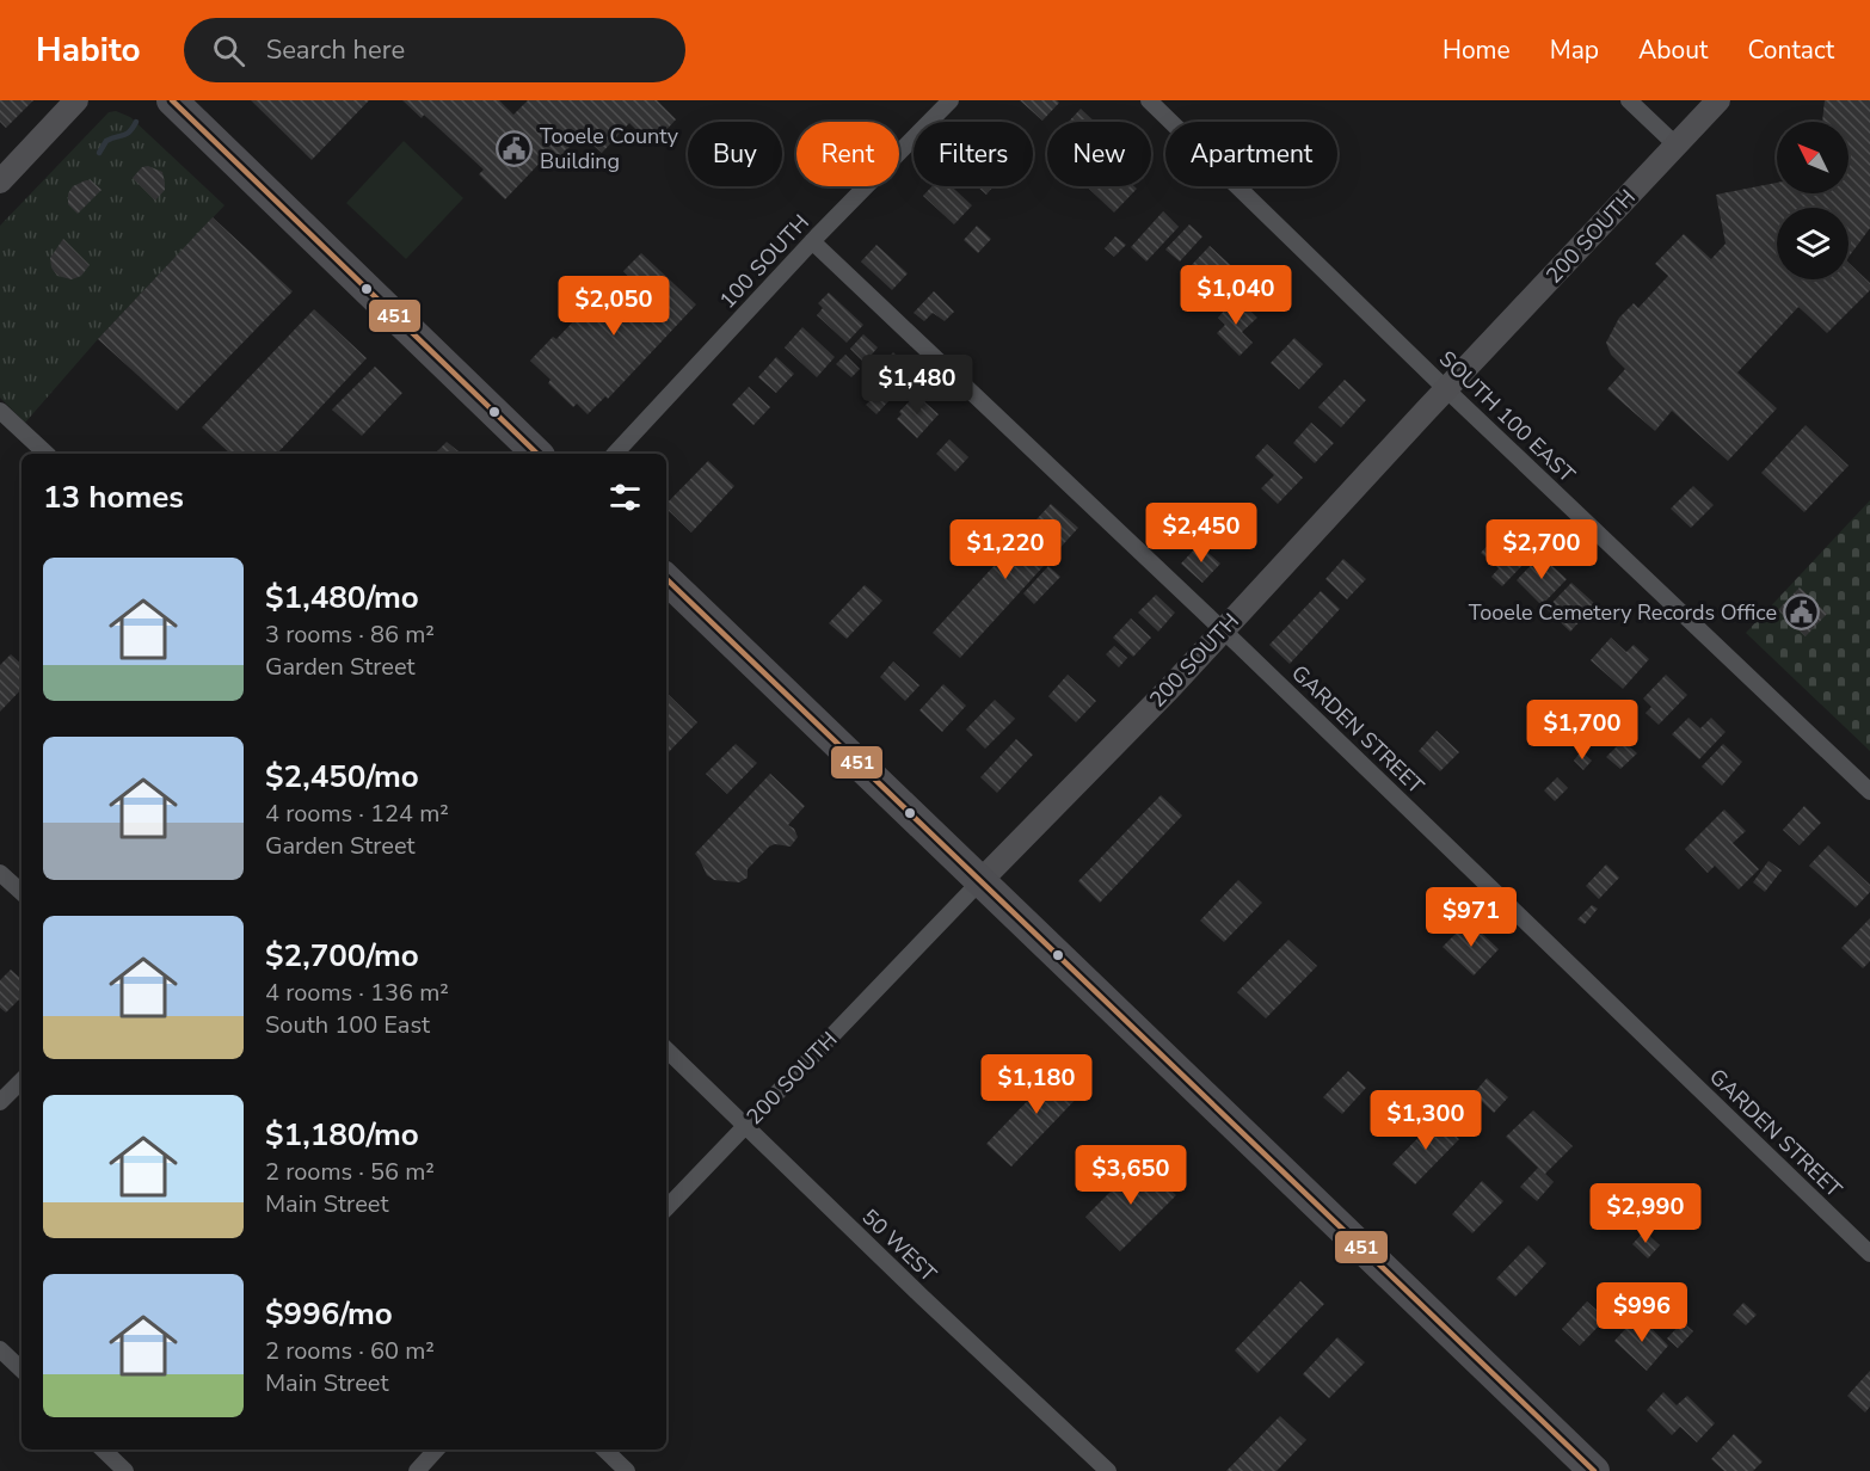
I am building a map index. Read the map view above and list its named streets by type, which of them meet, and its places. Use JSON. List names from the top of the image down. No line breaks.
{"streets":{"street":["200 SOUTH","100 SOUTH","SOUTH 100 EAST","GARDEN STREET","50 WEST"]},"crossings":[["200 SOUTH","SOUTH 100 EAST"],["200 SOUTH","GARDEN STREET"],["200 SOUTH","50 WEST"],["100 SOUTH","GARDEN STREET"]],"places":{"public building":["Tooele County Building","Tooele Cemetery Records Office"]},"lines":["transit line 451"],"north":"top left","page":{"header":"Habito","search":"Search here","nav":["Home","Map","About","Contact"],"chip":["Buy","Rent","Filters","New","Apartment"],"price":["$1,040","$2,050","$1,480","$2,450","$1,220","$2,700","$1,700","$971","$1,180","$1,300","$3,650","$2,990","$996"],"heading":"13 homes","list":[{"name":"$1,480/mo","note":"3 rooms · 86 m² · Garden Street"},{"name":"$2,450/mo","note":"4 rooms · 124 m² · Garden Street"},{"name":"$2,700/mo","note":"4 rooms · 136 m² · South 100 East"},{"name":"$1,180/mo","note":"2 rooms · 56 m² · Main Street"},{"name":"$996/mo","note":"2 rooms · 60 m² · Main Street"}]}}
